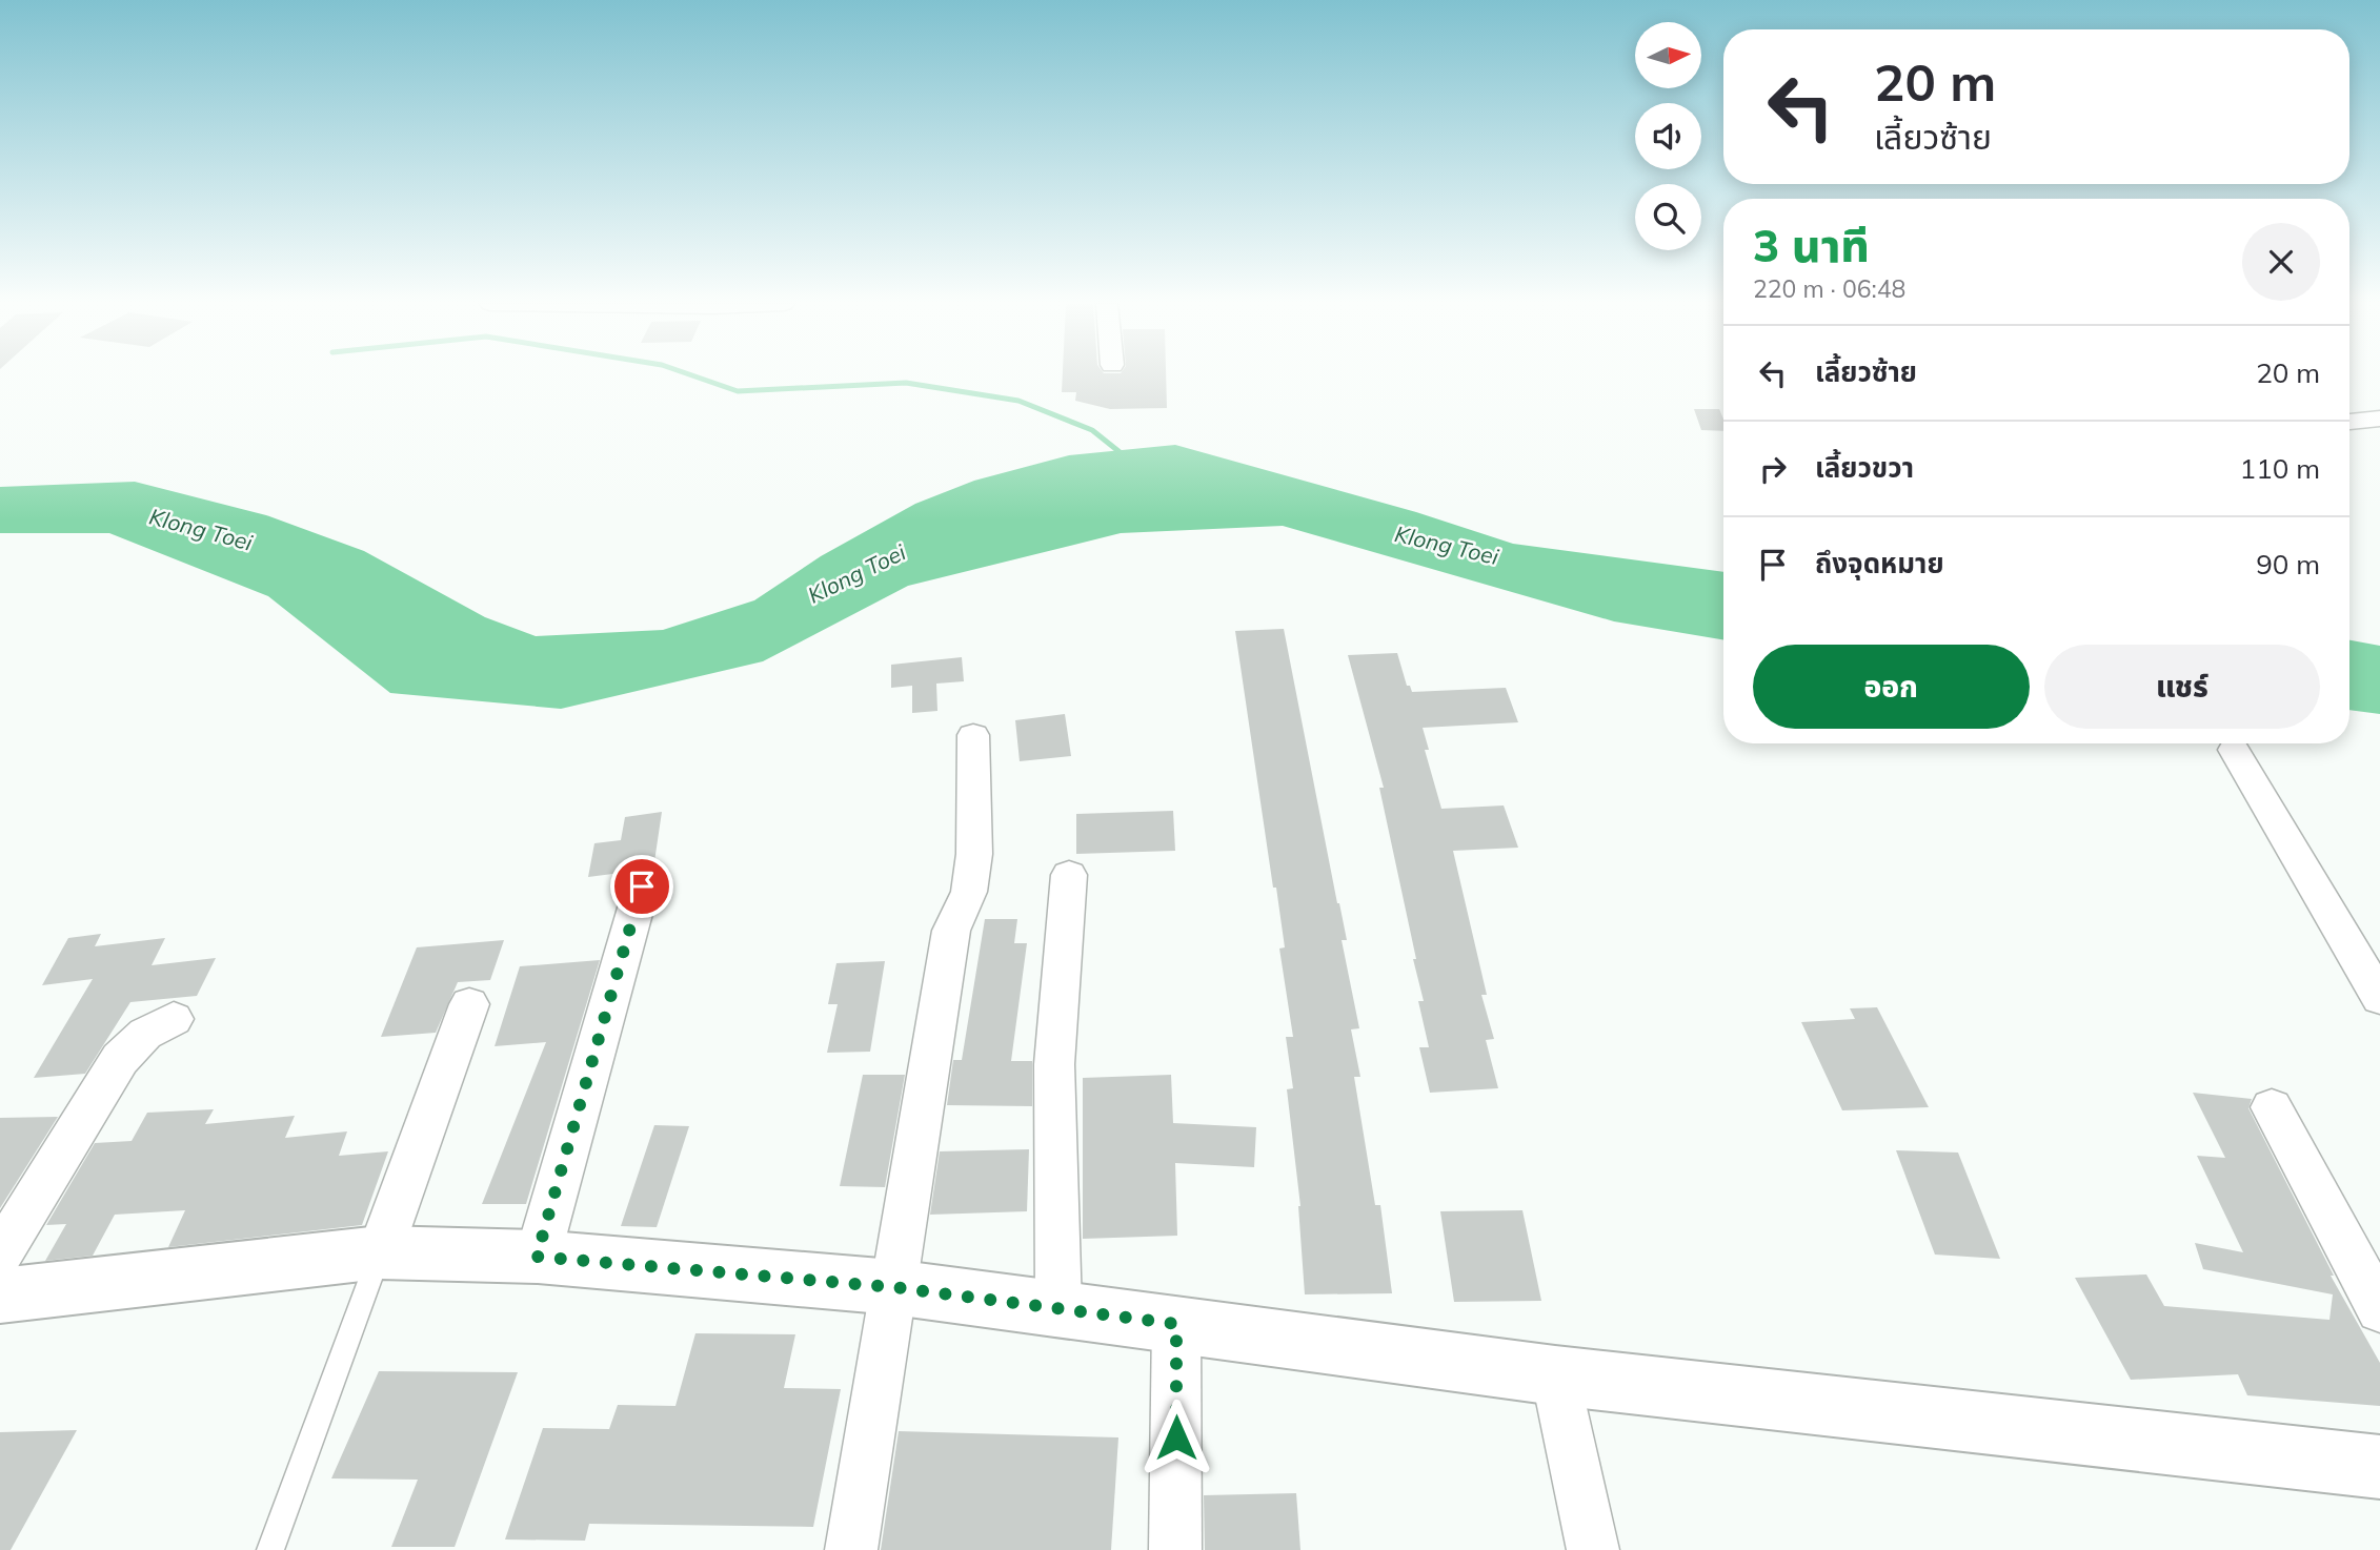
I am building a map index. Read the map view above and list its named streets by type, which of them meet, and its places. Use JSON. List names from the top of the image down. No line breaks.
{"water":["Klong Toei"],"north":"right","page":{"turn":["20 m","เลี้ยวซ้าย"],"heading":["3 นาที","220 m · 06:48"],"list":[{"name":"เลี้ยวซ้าย","value":"20 m"},{"name":"เลี้ยวขวา","value":"110 m"},{"name":"ถึงจุดหมาย","value":"90 m"}],"buttons":["ออก","แชร์"]}}
